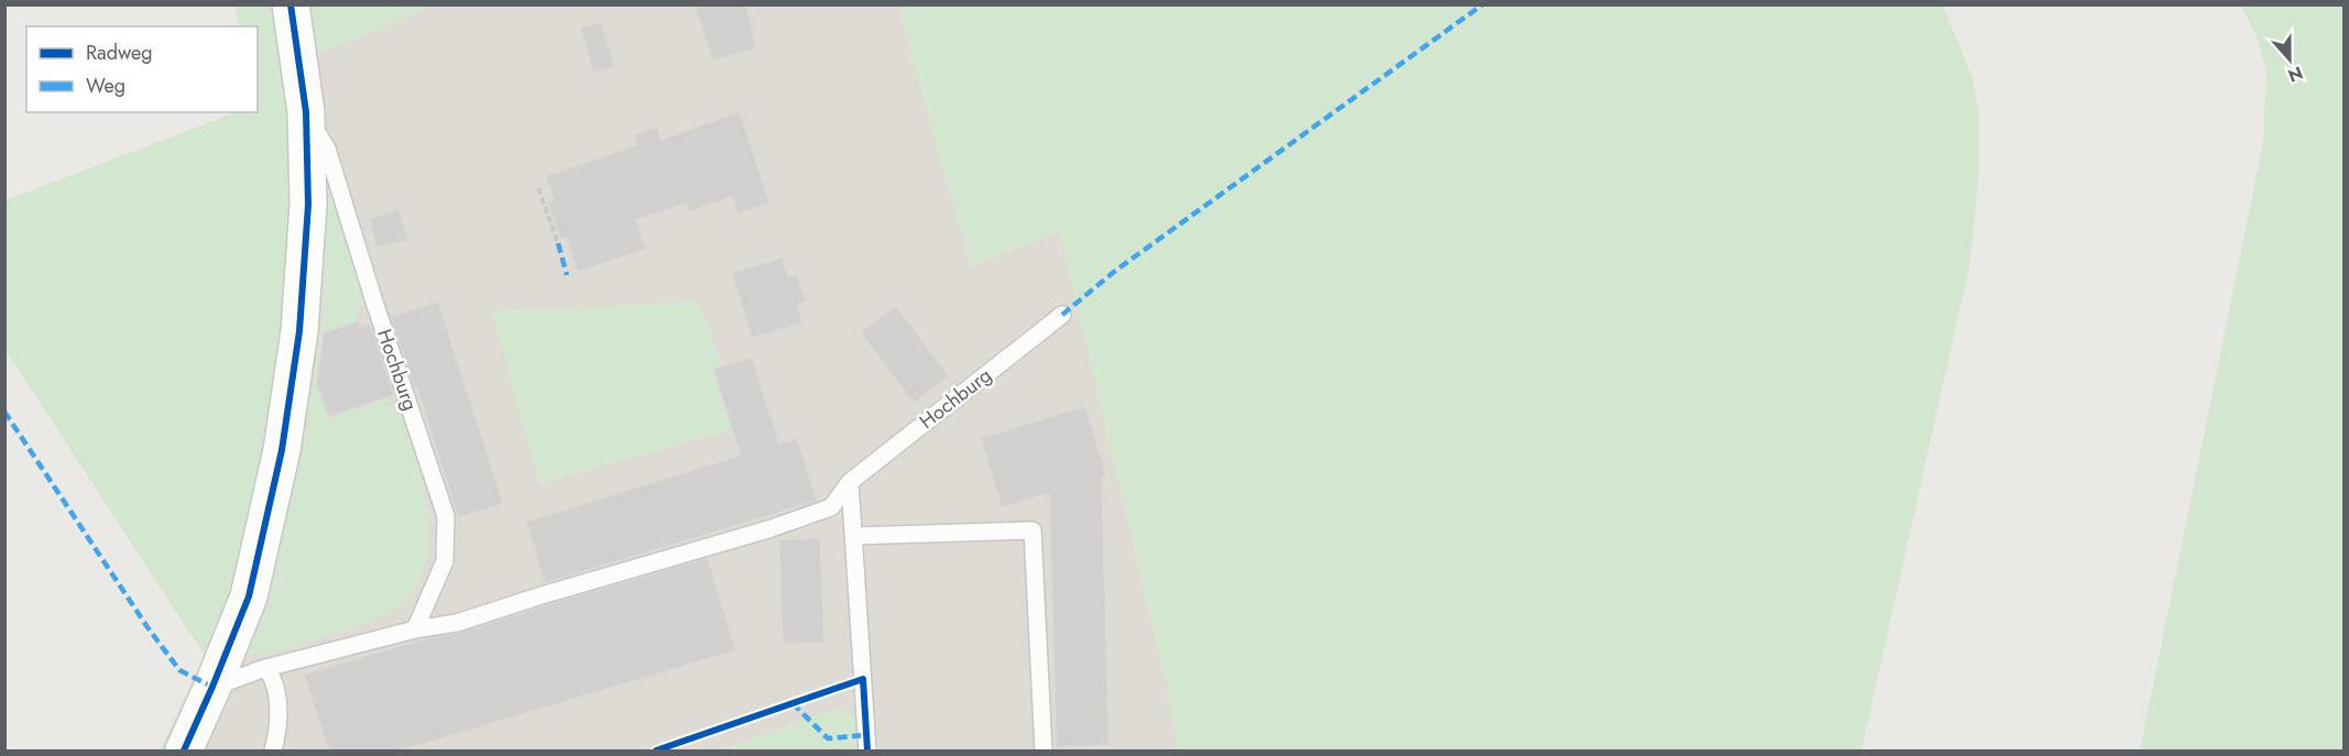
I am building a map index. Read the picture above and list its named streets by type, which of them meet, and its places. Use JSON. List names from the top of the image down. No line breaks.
{"streets":{"lane":["Hochburg"]},"legend":["Radweg","Weg"],"north":"bottom"}
